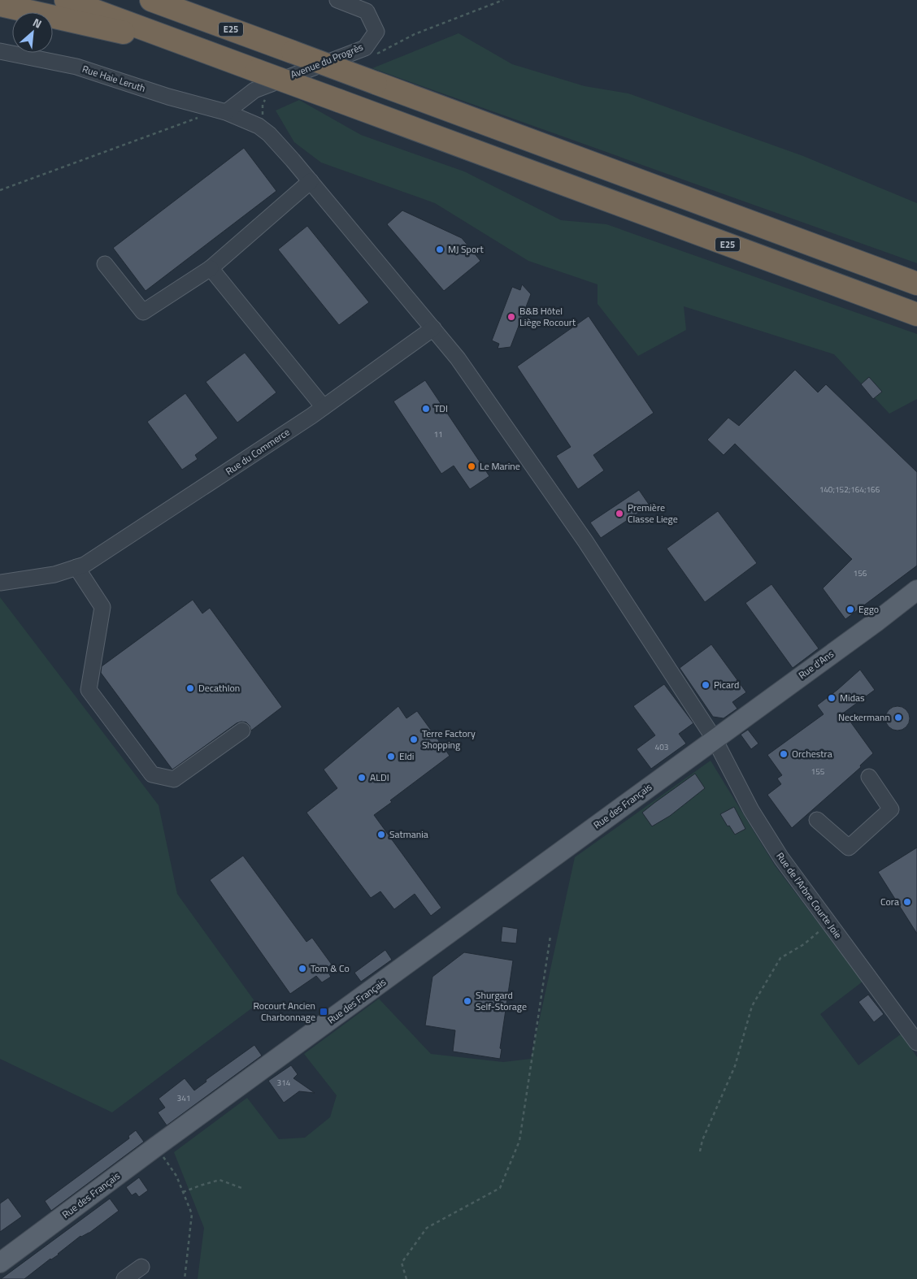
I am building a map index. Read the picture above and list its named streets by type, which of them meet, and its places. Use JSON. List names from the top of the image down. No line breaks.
{"streets":{"highway":["E25"],"main road":["Rue d'Ans","Rue des Français"],"street":["Avenue du Progrès","Rue Haie Leruth","Rue du Commerce","Rue de l'Arbre Courte Joie"]},"crossings":[["Avenue du Progrès","Rue Haie Leruth"],["Rue Haie Leruth","Rue du Commerce"],["Rue Haie Leruth","Rue de l'Arbre Courte Joie"],["Rue du Commerce","Rue de l'Arbre Courte Joie"],["Rue d'Ans","Rue des Français"],["Rue d'Ans","Rue de l'Arbre Courte Joie"],["Rue des Français","Rue de l'Arbre Courte Joie"]],"places":{"other":["MJ Sport","B&B Hôtel Liège Rocourt","TDI","Le Marine","Première Classe Liege","Eggo","Picard","Decathlon","Midas","Neckermann","Terre Factory Shopping","Orchestra","Eldi","ALDI","Satmania","Cora","Tom & Co","Shurgard Self-Storage"],"transit":["Rocourt Ancien Charbonnage"]},"house_numbers":["11","140;152;164;166","156","403","155","314","341"],"north":"top right"}
